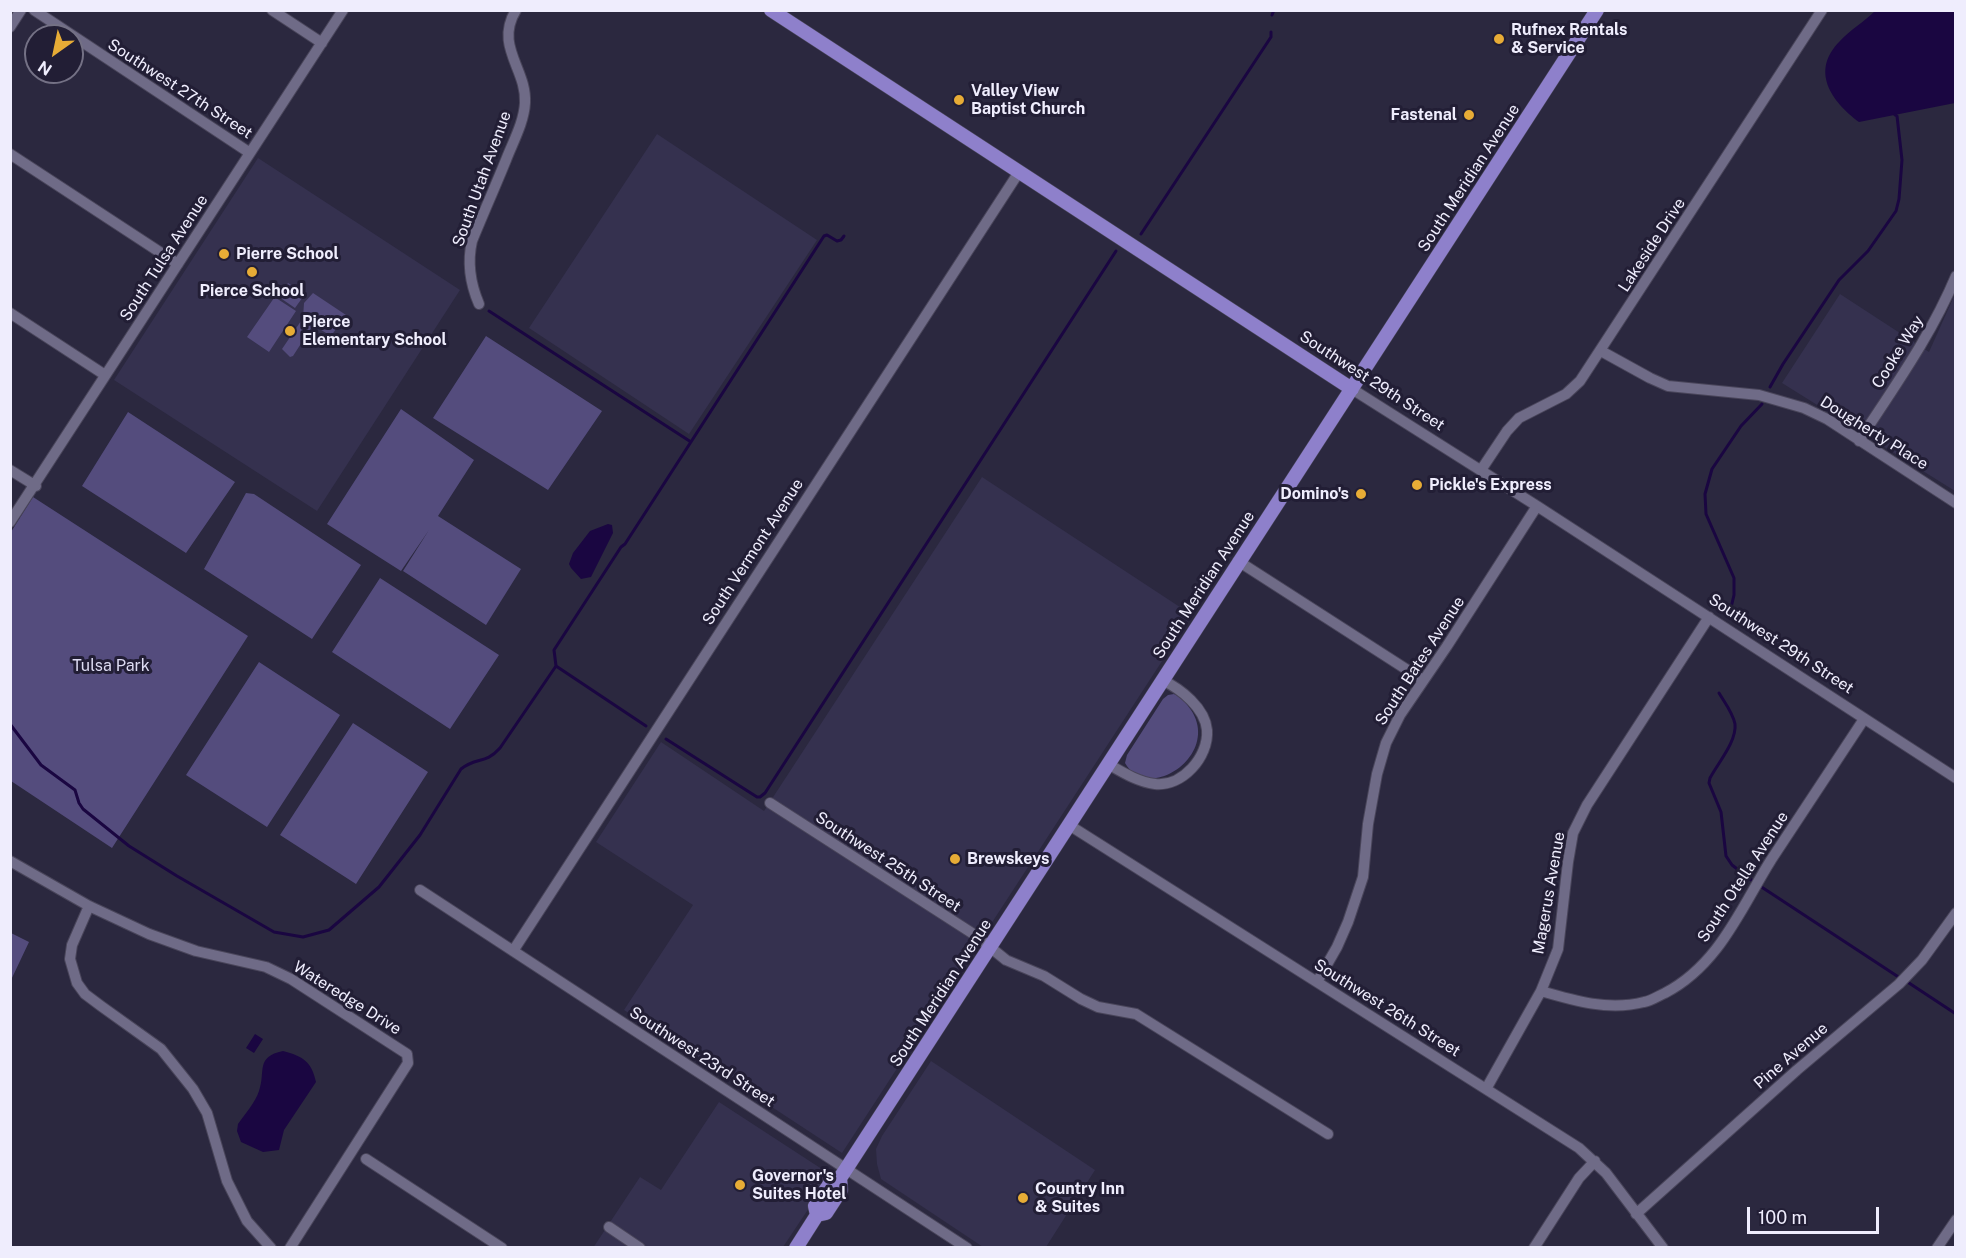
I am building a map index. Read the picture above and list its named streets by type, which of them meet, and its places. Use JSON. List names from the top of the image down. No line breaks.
{"streets":{"main road":["South Meridian Avenue","Southwest 29th Street"],"street":["Southwest 27th Street","South Utah Avenue","Lakeside Drive","South Tulsa Avenue","Cooke Way","Dougherty Place","South Vermont Avenue","South Bates Avenue","Southwest 25th Street","South Otella Avenue","Magerus Avenue","Wateredge Drive","Southwest 26th Street","Pine Avenue","Southwest 23rd Street"]},"crossings":[["Southwest 27th Street","South Tulsa Avenue"],["South Meridian Avenue","Southwest 29th Street"],["South Meridian Avenue","Southwest 25th Street"],["South Meridian Avenue","Southwest 26th Street"],["South Meridian Avenue","Southwest 23rd Street"],["Lakeside Drive","Southwest 29th Street"],["Lakeside Drive","Dougherty Place"],["Cooke Way","Dougherty Place"],["Southwest 29th Street","South Vermont Avenue"],["Southwest 29th Street","South Bates Avenue"],["Southwest 29th Street","South Otella Avenue"],["Southwest 29th Street","Magerus Avenue"],["South Vermont Avenue","Southwest 23rd Street"],["South Bates Avenue","Southwest 26th Street"],["South Otella Avenue","Magerus Avenue"],["Magerus Avenue","Southwest 26th Street"],["Southwest 26th Street","Pine Avenue"]],"parks":["Tulsa Park"],"places":["Rufnex Rentals & Service","Valley View Baptist Church","Fastenal","Pierre School","Pierce School","Pierce Elementary School","Pickle's Express","Domino's","Brewskeys","Governor's Suites Hotel","Country Inn & Suites"],"scale_bar":"100 m","north":"bottom left"}
